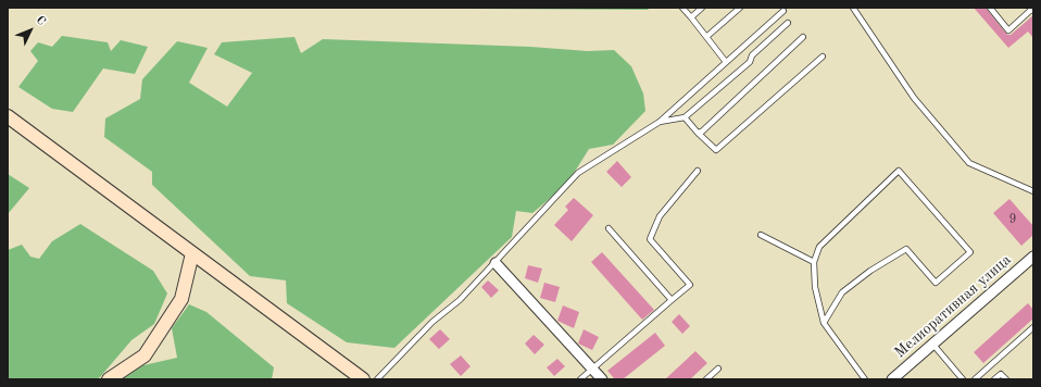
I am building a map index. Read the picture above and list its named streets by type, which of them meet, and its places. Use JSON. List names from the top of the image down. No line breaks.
{"streets":{"street":["Мелиоративная улица"]},"house_numbers":["9"],"north":"top right"}
